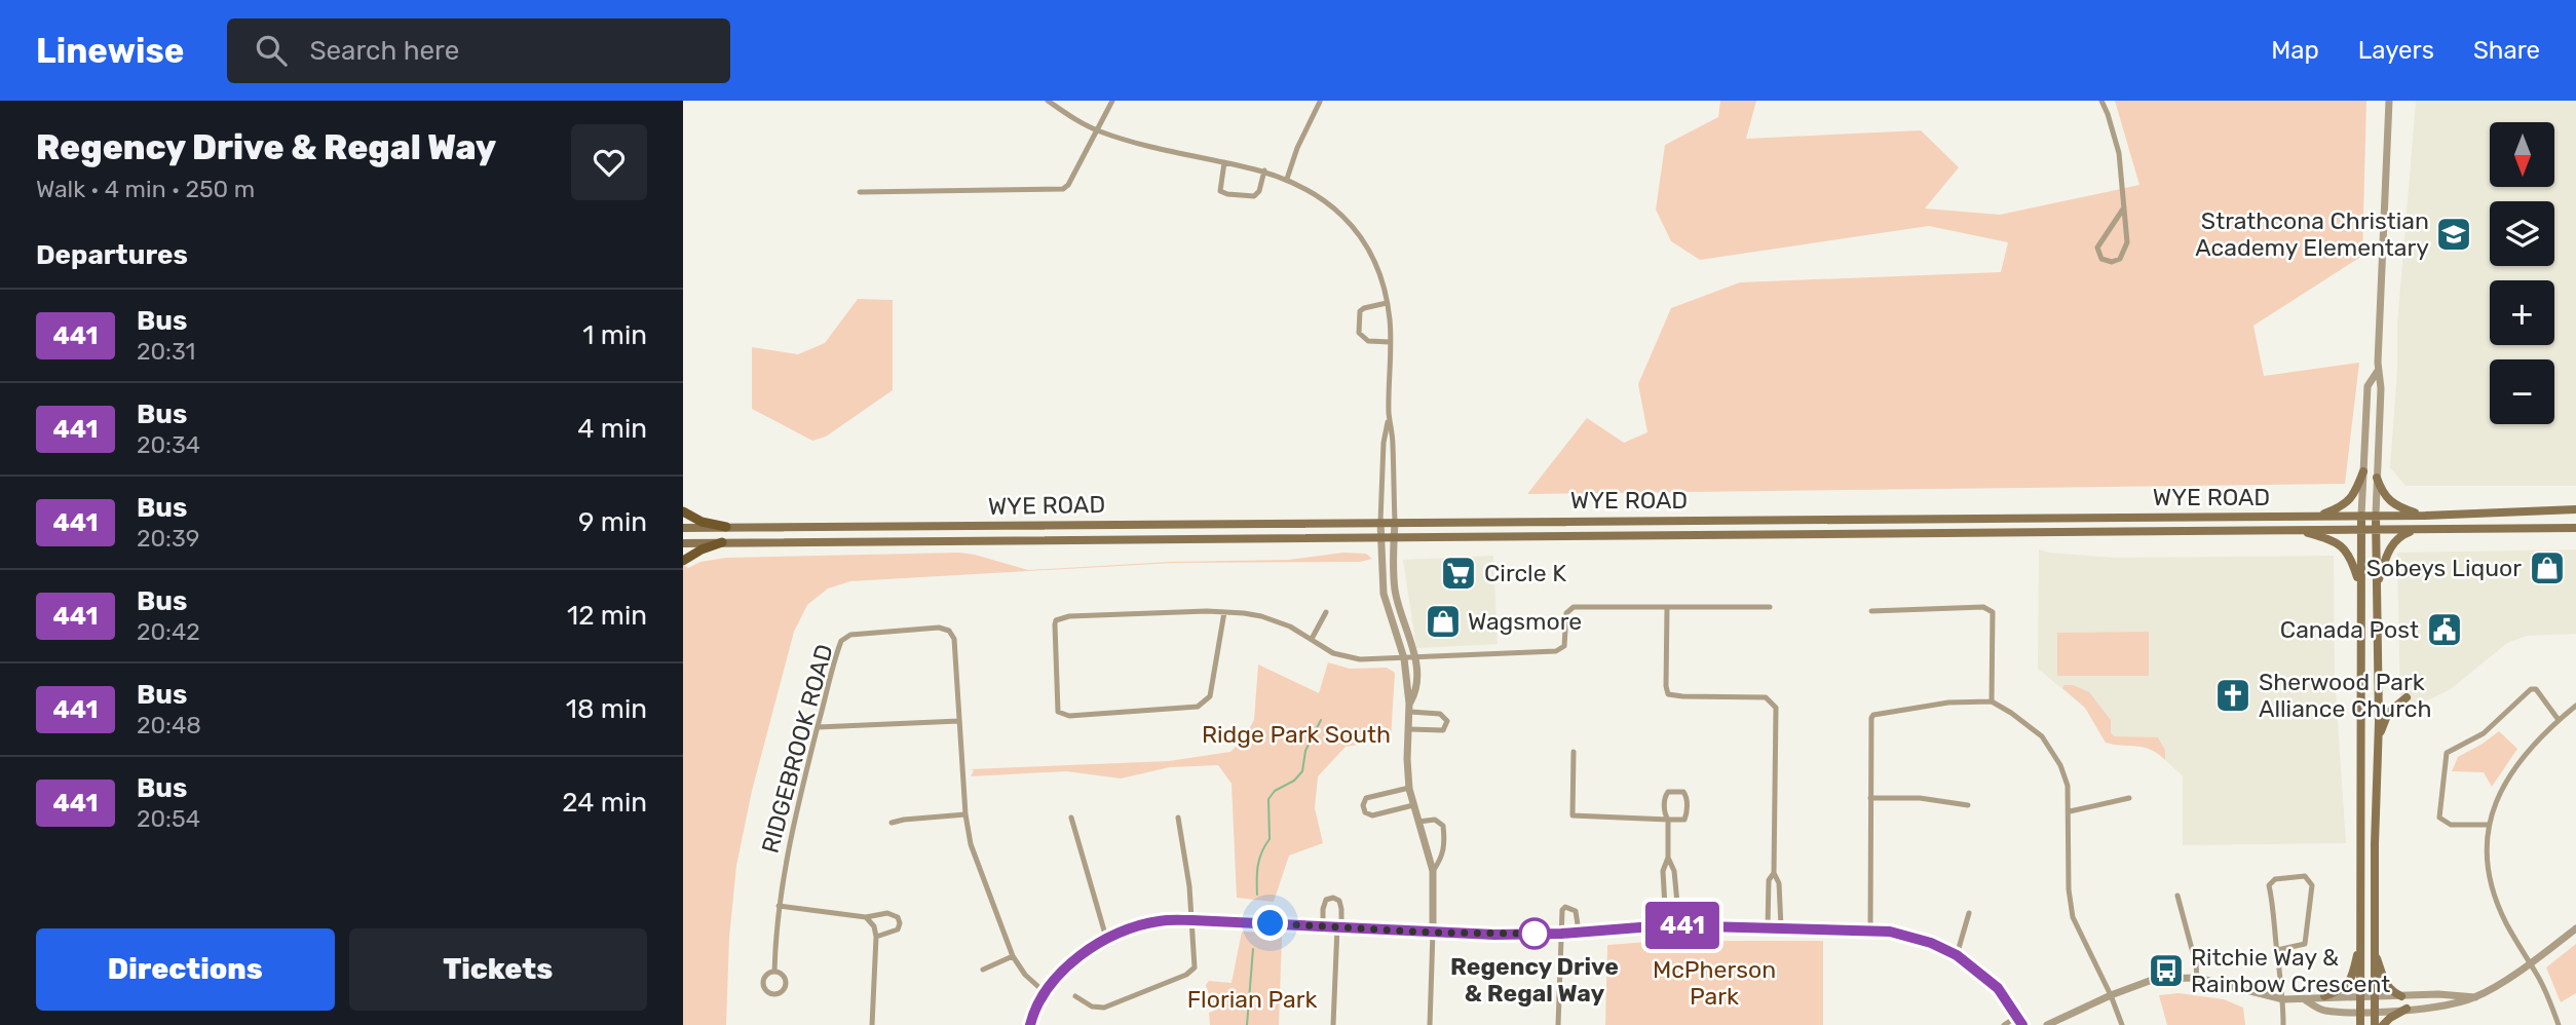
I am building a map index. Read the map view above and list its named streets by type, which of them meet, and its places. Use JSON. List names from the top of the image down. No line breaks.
{"streets":{"main road":["WYE ROAD"],"street":["RIDGEBROOK ROAD"]},"parks":["Ridge Park South","McPherson Park","Florian Park"],"places":{"school or university":["Strathcona Christian Academy Elementary"],"shop":["Sobeys Liquor","Wagsmore"],"supermarket":["Circle K"],"public building":["Canada Post"],"church":["Sherwood Park Alliance Church"],"other":["Regency Drive & Regal Way"],"bus stop":["Ritchie Way & Rainbow Crescent"]},"lines":["bus line 441"],"north":"bottom","page":{"header":"Linewise","search":"Search here","nav":["Map","Layers","Share"],"heading":[["Regency Drive & Regal Way","Walk · 4 min · 250 m"],"Departures"],"on_map":"441","map_buttons":["+","−"],"list":[{"mark":"441","name":"Bus","note":"20:31","value":"1 min"},{"mark":"441","name":"Bus","note":"20:34","value":"4 min"},{"mark":"441","name":"Bus","note":"20:39","value":"9 min"},{"mark":"441","name":"Bus","note":"20:42","value":"12 min"},{"mark":"441","name":"Bus","note":"20:48","value":"18 min"},{"mark":"441","name":"Bus","note":"20:54","value":"24 min"}],"buttons":["Directions","Tickets"]}}
